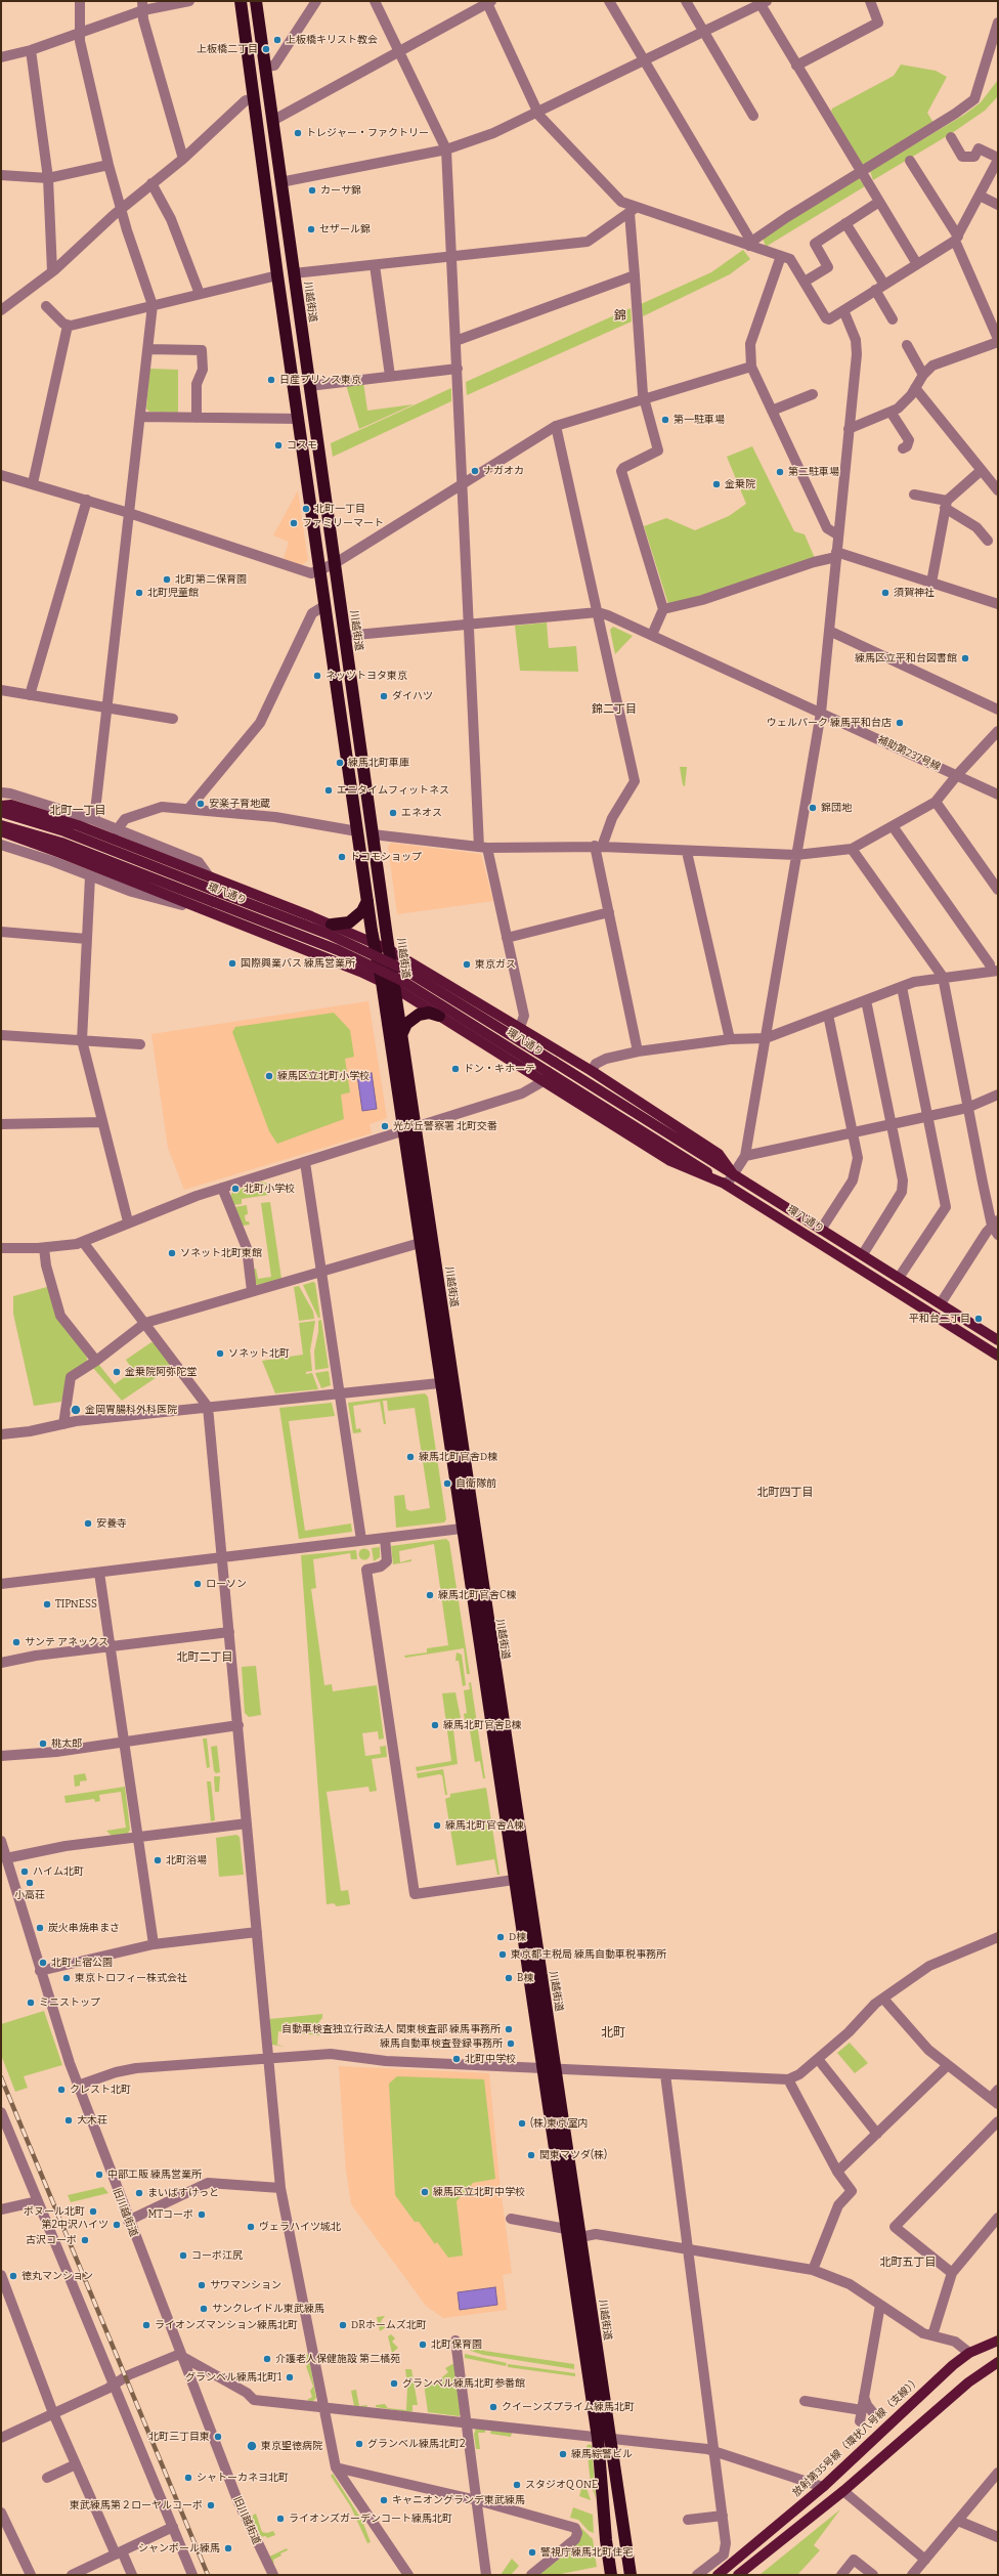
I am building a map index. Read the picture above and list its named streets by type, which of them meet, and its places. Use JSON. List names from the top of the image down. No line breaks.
{"streets":{"highway":["川越街道"],"main road":["環八通り","放射第35号線（環状八号線（支線））"],"street":["補助第237号線","旧川越街道"]},"districts":["錦","錦二丁目","北町一丁目","北町四丁目","北町二丁目","北町","北町五丁目"],"places":["上板橋キリスト教会","上板橋二丁目","トレジャー・ファクトリー","カーサ錦","セザール錦","日産プリンス東京","第一駐車場","コスモ","ナガオカ","第二駐車場","金乗院","北町一丁目","ファミリーマート","北町第二保育園","北町児童館","須賀神社","練馬区立平和台図書館","ネッツトヨタ東京","ダイハツ","ウェルパーク 練馬平和台店","練馬北町車庫","エニタイムフィットネス","安楽子育地蔵","錦団地","エネオス","ドコモショップ","国際興業バス 練馬営業所","東京ガス","ドン・キホーテ","練馬区立北町小学校","光が丘警察署 北町交番","北町小学校","ソネット北町東館","平和台二丁目","ソネット北町","金乗院阿弥陀堂","金岡胃腸科外科医院","練馬北町官舎D棟","自衛隊前","安養寺","ローソン","練馬北町官舎C棟","TIPNESS","サンテ アネックス","練馬北町官舎B棟","桃太郎","練馬北町官舎A棟","北町浴場","ハイム北町","小高荘","炭火串焼串まさ","D棟","東京都主税局 練馬自動車税事務所","北町上宿公園","東京トロフィー株式会社","B棟","ミニストップ","自動車検査独立行政法人 関東検査部 練馬事務所","練馬自動車検査登録事務所","北町中学校","クレスト北町","大木荘","(株)東京室内","関東マツダ(株)","中部工販 練馬営業所","練馬区立北町中学校","まいばすけっと","ボヌール北町","MTコーポ","第2中沢ハイツ","ヴェラハイツ城北","古沢コーポ","コーポ江尻","徳丸マンション","サワマンション","サンクレイドル東武練馬","ライオンズマンション練馬北町","DRホームズ北町","北町保育園","介護老人保健施設 第二橘苑","グランベル練馬北町1","グランベル練馬北町参番館","クイーンズプライム練馬北町","北町三丁目東","グランベル練馬北町2","東京聖徳病院","練馬綜警ビル","シャトーカネヨ北町","スタジオQ ONE","キャニオングランデ東武練馬","東武練馬第２ローヤルコーポ","ライオンズガーデンコート練馬北町","シャンボール練馬","警視庁練馬北町住宅"]}
